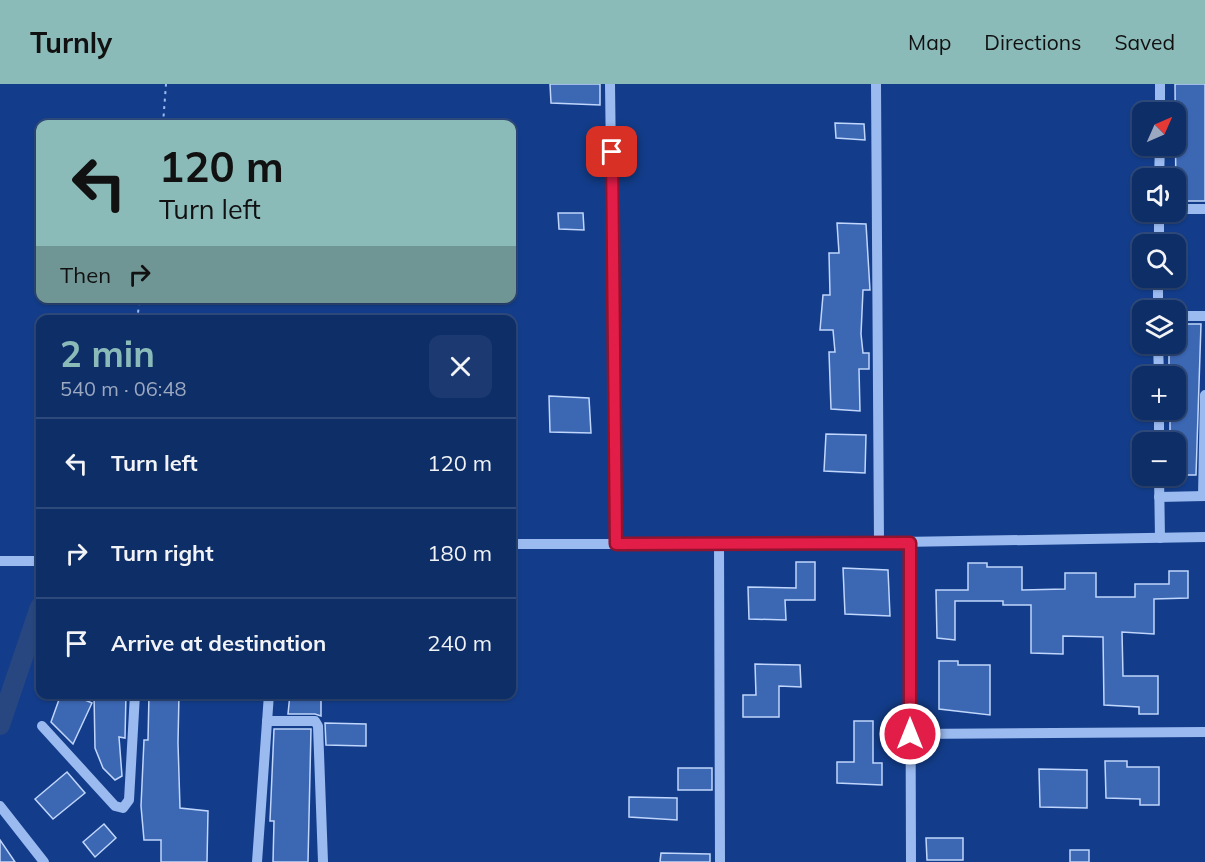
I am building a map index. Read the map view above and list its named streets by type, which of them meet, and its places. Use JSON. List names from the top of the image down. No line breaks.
{"north":"top right","page":{"header":"Turnly","nav":["Map","Directions","Saved"],"map_buttons":["+","−"],"turn":["120 m","Turn left"],"then":"Then","heading":["2 min","540 m · 06:48"],"list":[{"name":"Turn left","value":"120 m"},{"name":"Turn right","value":"180 m"},{"name":"Arrive at destination","value":"240 m"}]}}
